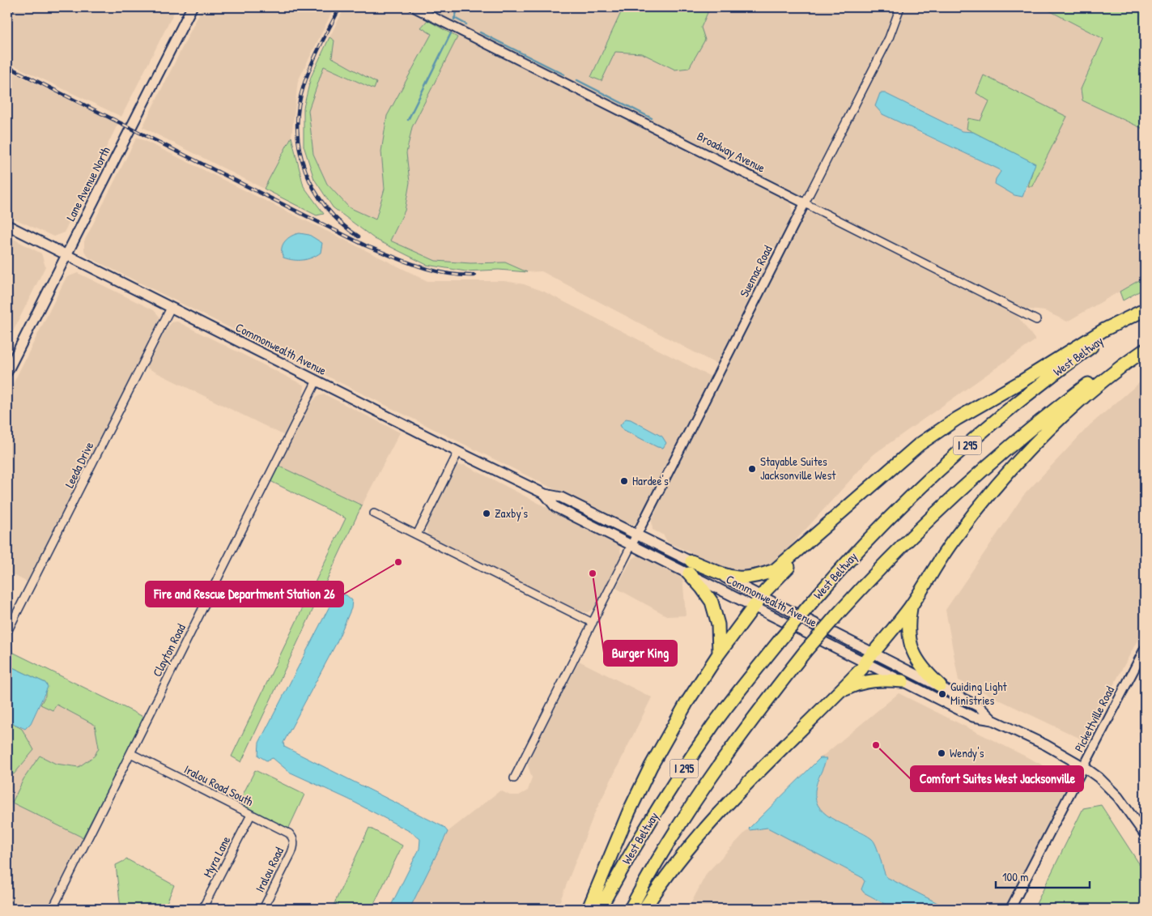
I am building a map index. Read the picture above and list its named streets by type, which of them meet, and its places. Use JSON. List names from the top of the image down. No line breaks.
{"streets":{"highway":["West Beltway","I 295"],"main road":["Lane Avenue North","Commonwealth Avenue"],"street":["Broadway Avenue","Suemac Road","Leeda Drive","Clayton Road","Pickettville Road","Iralou Road South","Myra Lane","Iralou Road"]},"crossings":[["Broadway Avenue","Suemac Road"],["Lane Avenue North","Commonwealth Avenue"],["Suemac Road","Commonwealth Avenue"],["Commonwealth Avenue","Leeda Drive"],["Commonwealth Avenue","Clayton Road"],["Commonwealth Avenue","Pickettville Road"],["Clayton Road","Iralou Road South"],["Iralou Road South","Myra Lane"],["Iralou Road South","Iralou Road"]],"places":["Stayable Suites Jacksonville West","Hardee's","Zaxby's","Fire and Rescue Department Station 26","Burger King","Guiding Light Ministries","Comfort Suites West Jacksonville","Wendy's"],"scale_bar":"100 m"}
